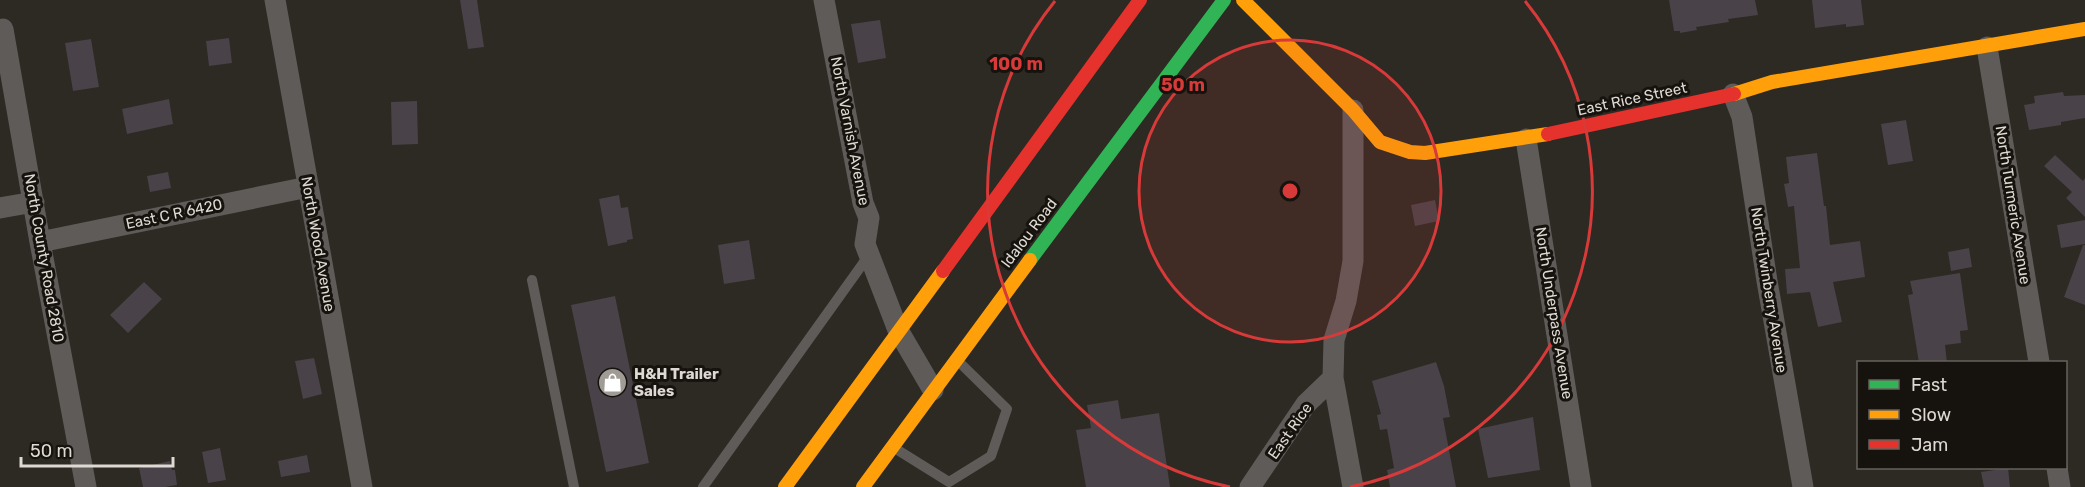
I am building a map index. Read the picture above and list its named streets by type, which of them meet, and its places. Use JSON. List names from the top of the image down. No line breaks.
{"streets":{"main road":["East Rice Street","Idalou Road"],"street":["North Varnish Avenue","North Turmeric Avenue","East C R 6420","North Wood Avenue","North County Road 2810","North Twinberry Avenue","North Underpass Avenue","East Rice"]},"crossings":[["East Rice Street","North Turmeric Avenue"],["East Rice Street","North Twinberry Avenue"],["East Rice Street","North Underpass Avenue"],["North Varnish Avenue","Idalou Road"],["East C R 6420","North Wood Avenue"],["East C R 6420","North County Road 2810"]],"places":{"shop":["H&H Trailer Sales"]},"legend":["Fast","Slow","Jam"],"scale_bar":"50 m","rings":["100 m","50 m"]}
